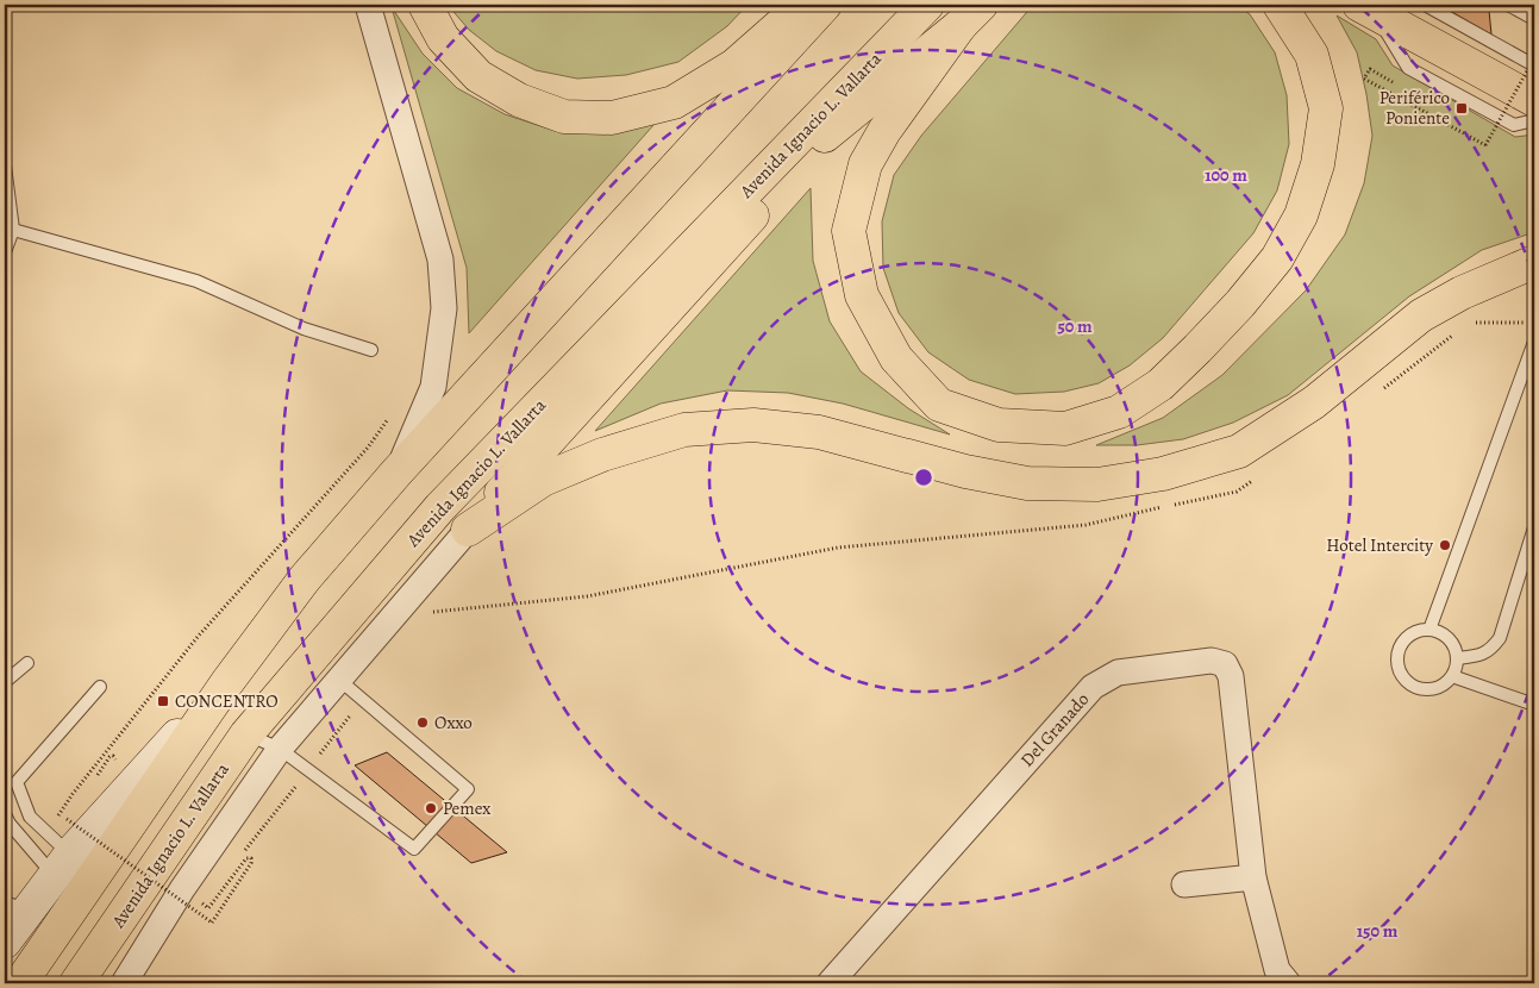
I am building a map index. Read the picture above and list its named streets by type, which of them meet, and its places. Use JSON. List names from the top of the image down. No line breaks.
{"streets":{"highway":["Avenida Ignacio L. Vallarta"],"street":["Del Granado"]},"places":{"transit":["Periférico Poniente","CONCENTRO"],"other":["Hotel Intercity","Oxxo","Pemex"]},"rings":["100 m","50 m","150 m"]}
